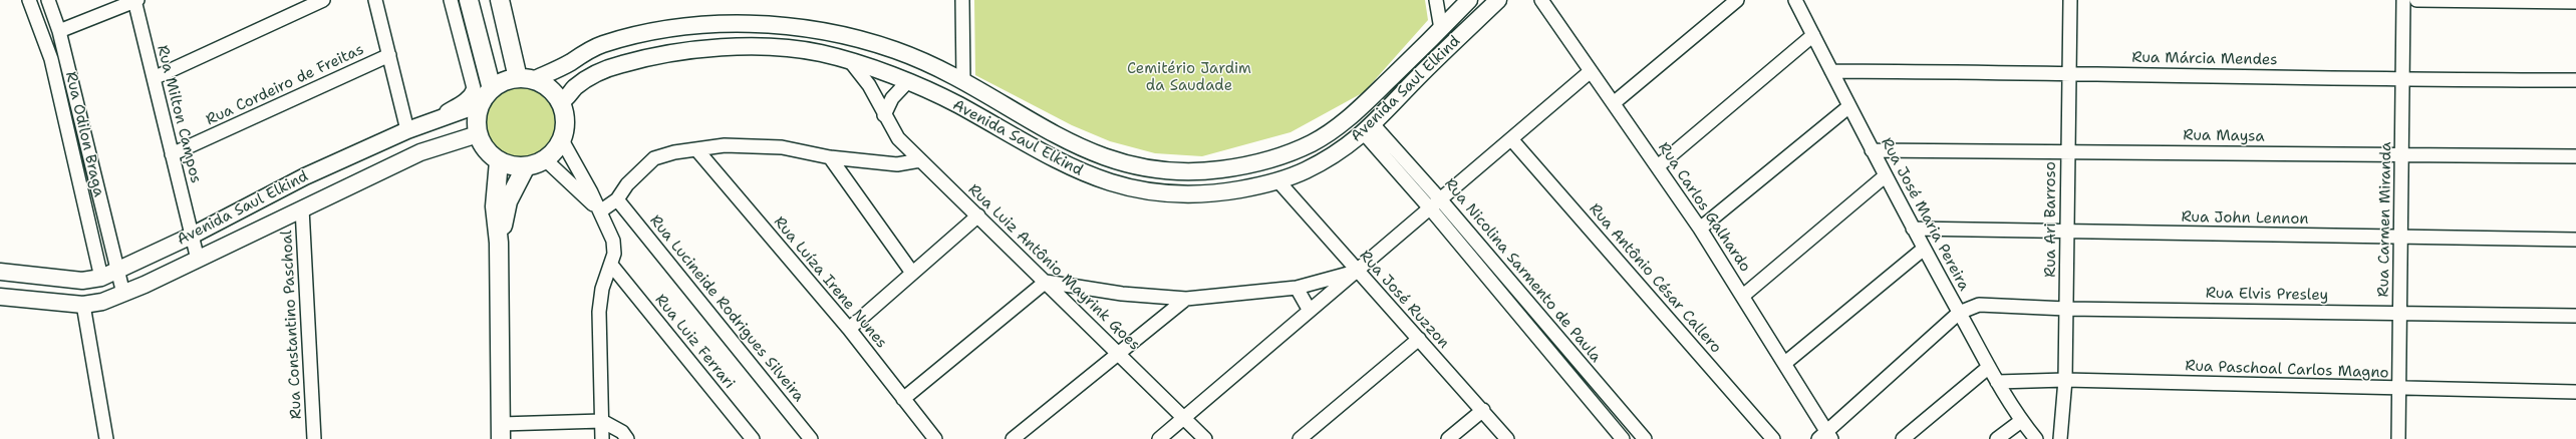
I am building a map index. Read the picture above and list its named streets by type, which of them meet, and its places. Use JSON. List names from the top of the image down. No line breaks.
{"streets":{"main road":["Avenida Saul Elkind"],"street":["Rua Márcia Mendes","Rua Cordeiro de Freitas","Rua Milton Campos","Rua Odilon Braga","Rua Maysa","Rua Carlos Galhardo","Rua José Maria Pereira","Rua John Lennon","Rua Ari Barroso","Rua Carmen Miranda","Rua Luiz Antônio Mayrink Goes","Rua Nicolina Sarmento de Paula","Rua Antônio César Callero","Rua Luíza Irene Nunes","Rua Elvis Presley","Rua José Ruzzon","Rua Lucineide Rodrigues Silveira","Rua Constantino Paschoal","Rua Luiz Ferrari","Rua Paschoal Carlos Magno"]},"crossings":[["Rua Márcia Mendes","Rua José Maria Pereira"],["Rua Márcia Mendes","Rua Ari Barroso"],["Rua Márcia Mendes","Rua Carmen Miranda"],["Rua Cordeiro de Freitas","Rua Milton Campos"],["Avenida Saul Elkind","Rua Milton Campos"],["Avenida Saul Elkind","Rua Odilon Braga"],["Avenida Saul Elkind","Rua Luiz Antônio Mayrink Goes"],["Avenida Saul Elkind","Rua Nicolina Sarmento de Paula"],["Avenida Saul Elkind","Rua José Ruzzon"],["Avenida Saul Elkind","Rua Constantino Paschoal"],["Rua Maysa","Rua José Maria Pereira"],["Rua Maysa","Rua Ari Barroso"],["Rua Maysa","Rua Carmen Miranda"],["Rua José Maria Pereira","Rua John Lennon"],["Rua José Maria Pereira","Rua Elvis Presley"],["Rua José Maria Pereira","Rua Paschoal Carlos Magno"],["Rua John Lennon","Rua Ari Barroso"],["Rua John Lennon","Rua Carmen Miranda"],["Rua Ari Barroso","Rua Elvis Presley"],["Rua Ari Barroso","Rua Paschoal Carlos Magno"],["Rua Carmen Miranda","Rua Elvis Presley"],["Rua Carmen Miranda","Rua Paschoal Carlos Magno"]],"parks":["Cemitério Jardim da Saudade"]}
